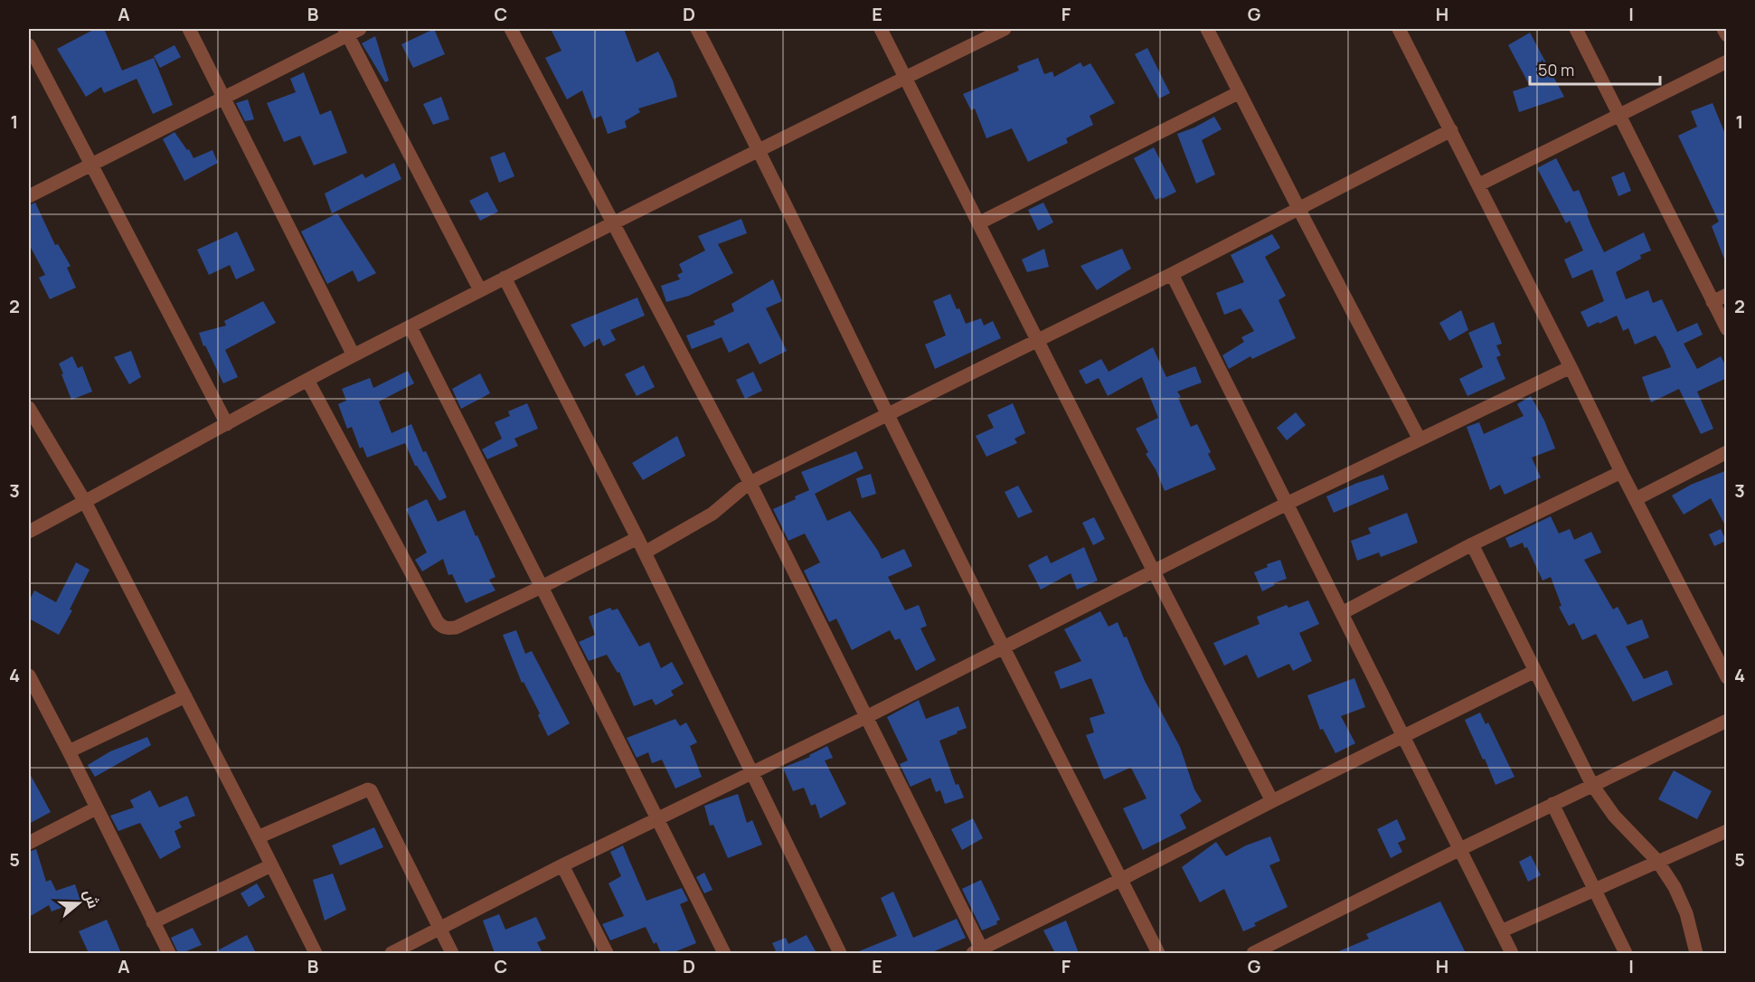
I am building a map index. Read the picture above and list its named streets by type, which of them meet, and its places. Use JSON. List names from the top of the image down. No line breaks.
{"scale_bar":"50 m","north":"right","grid":{"columns":["A","B","C","D","E","F","G","H","I"],"rows":["1","2","3","4","5"]}}
